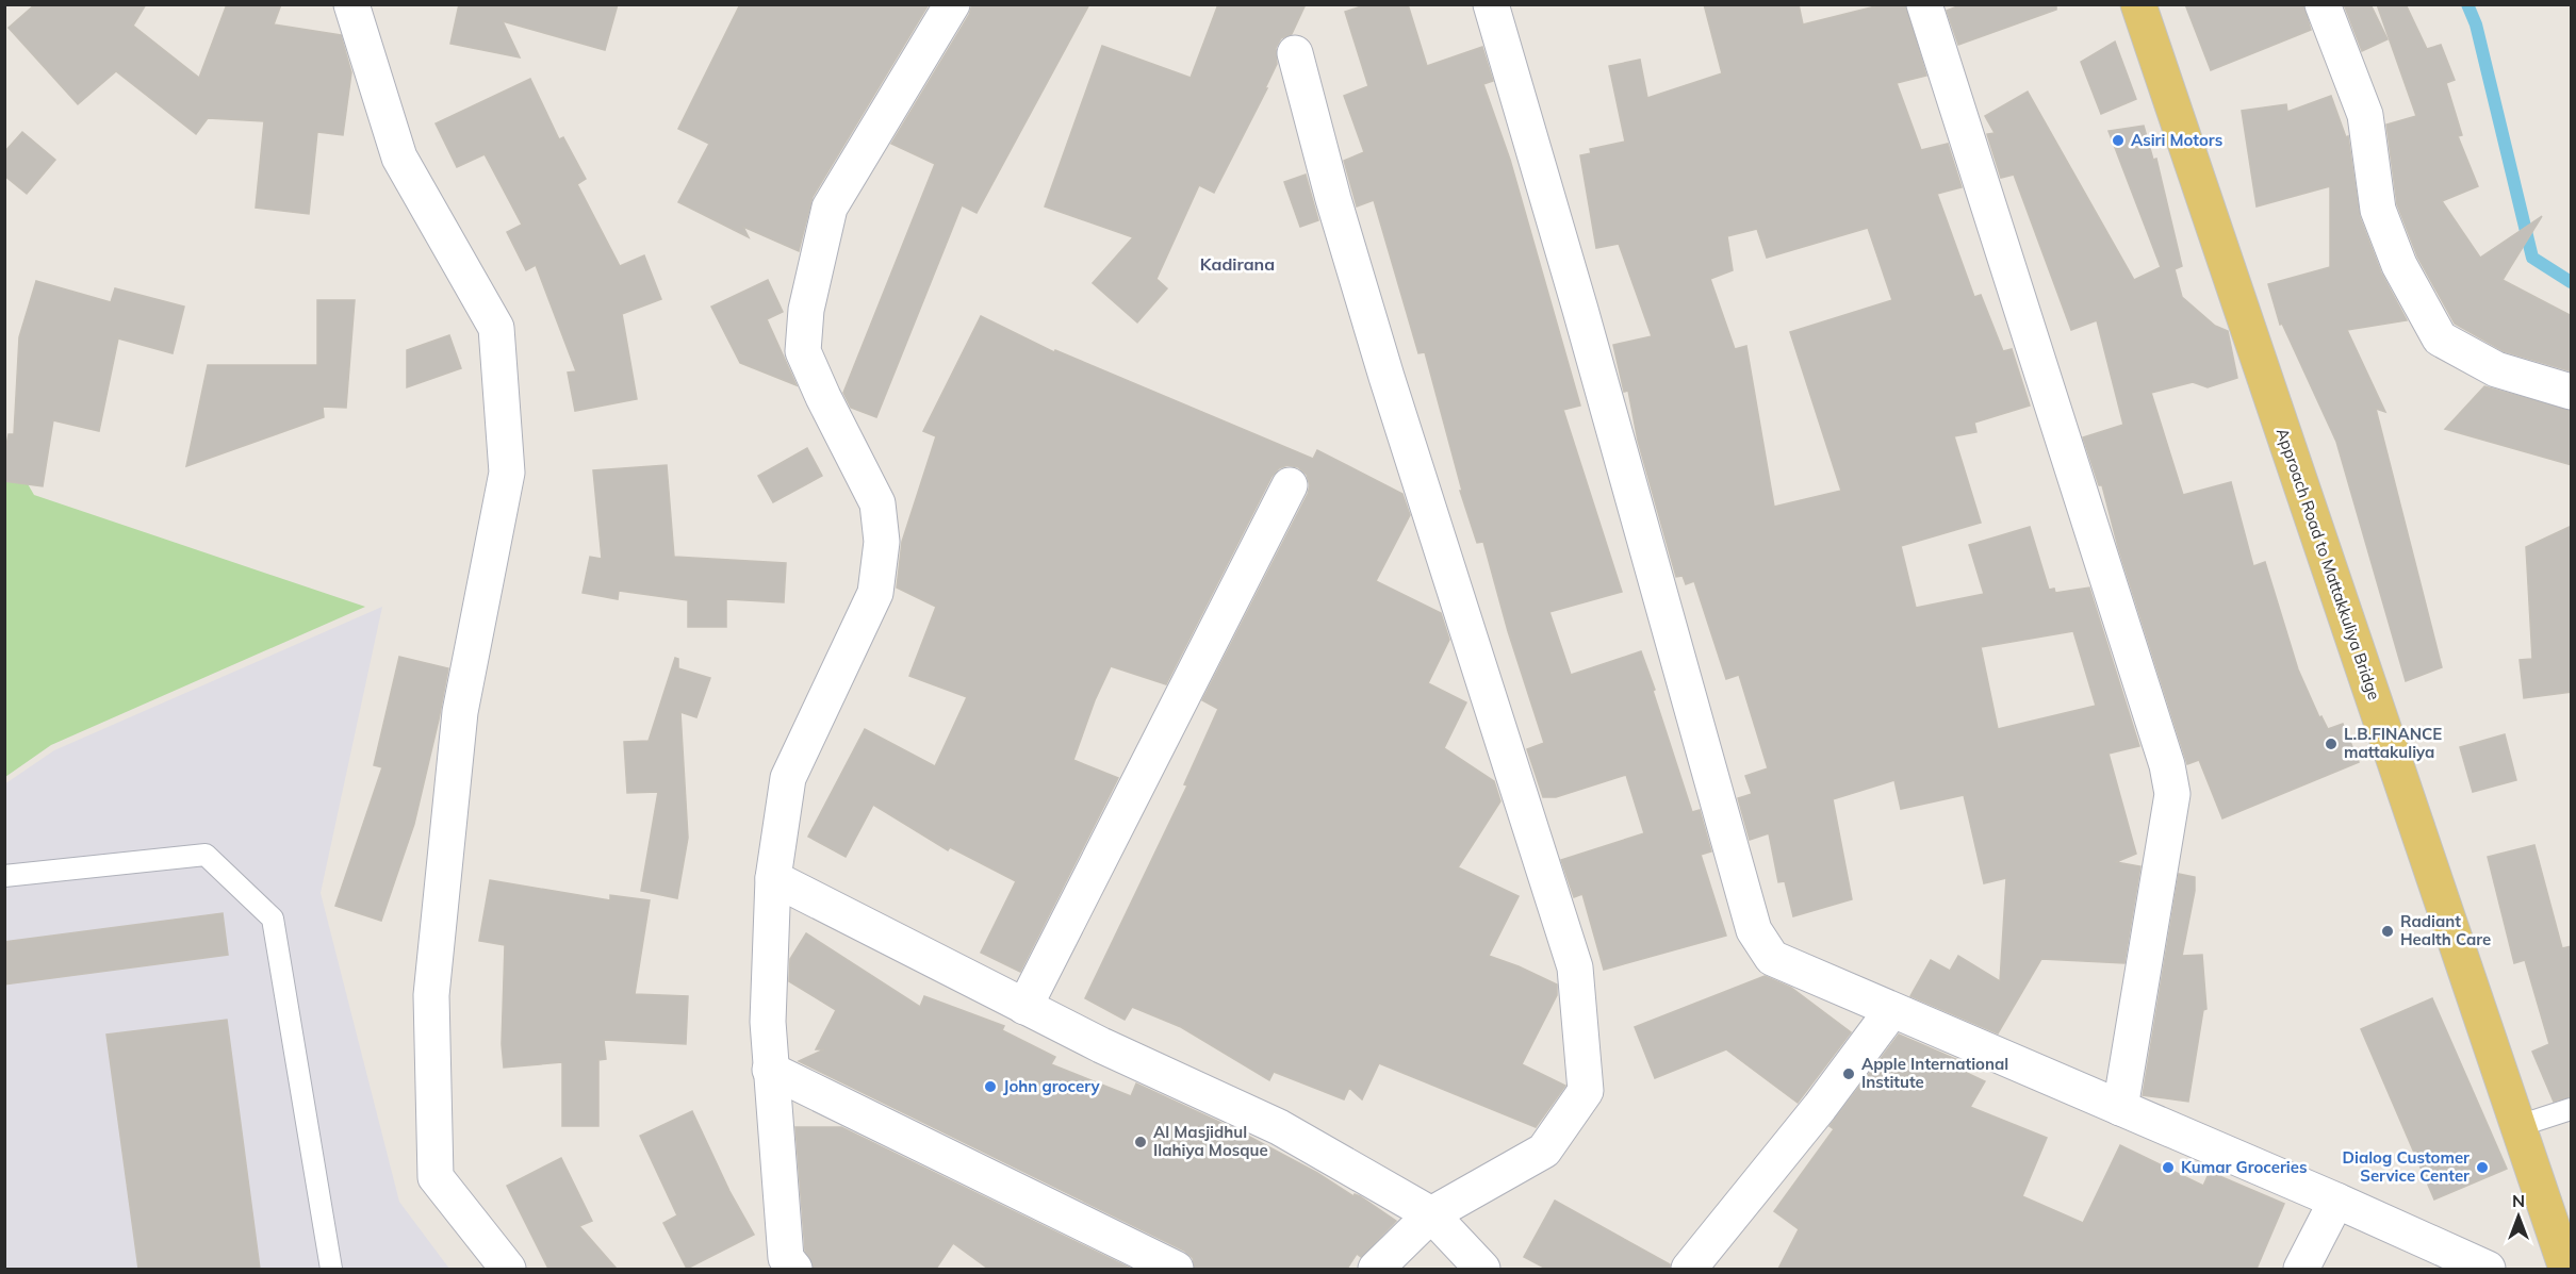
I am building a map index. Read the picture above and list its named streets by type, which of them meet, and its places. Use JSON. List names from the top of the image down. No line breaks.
{"streets":{"main road":["Approach Road to Mattakkuliya Bridge"]},"districts":["Kadirana"],"places":["Asiri Motors","L.B.FINANCE mattakuliya","Radiant Health Care","Apple International Institute","John grocery","Al Masjidhul Ilahiya Mosque","Kumar Groceries","Dialog Customer Service Center"],"north":"top"}
